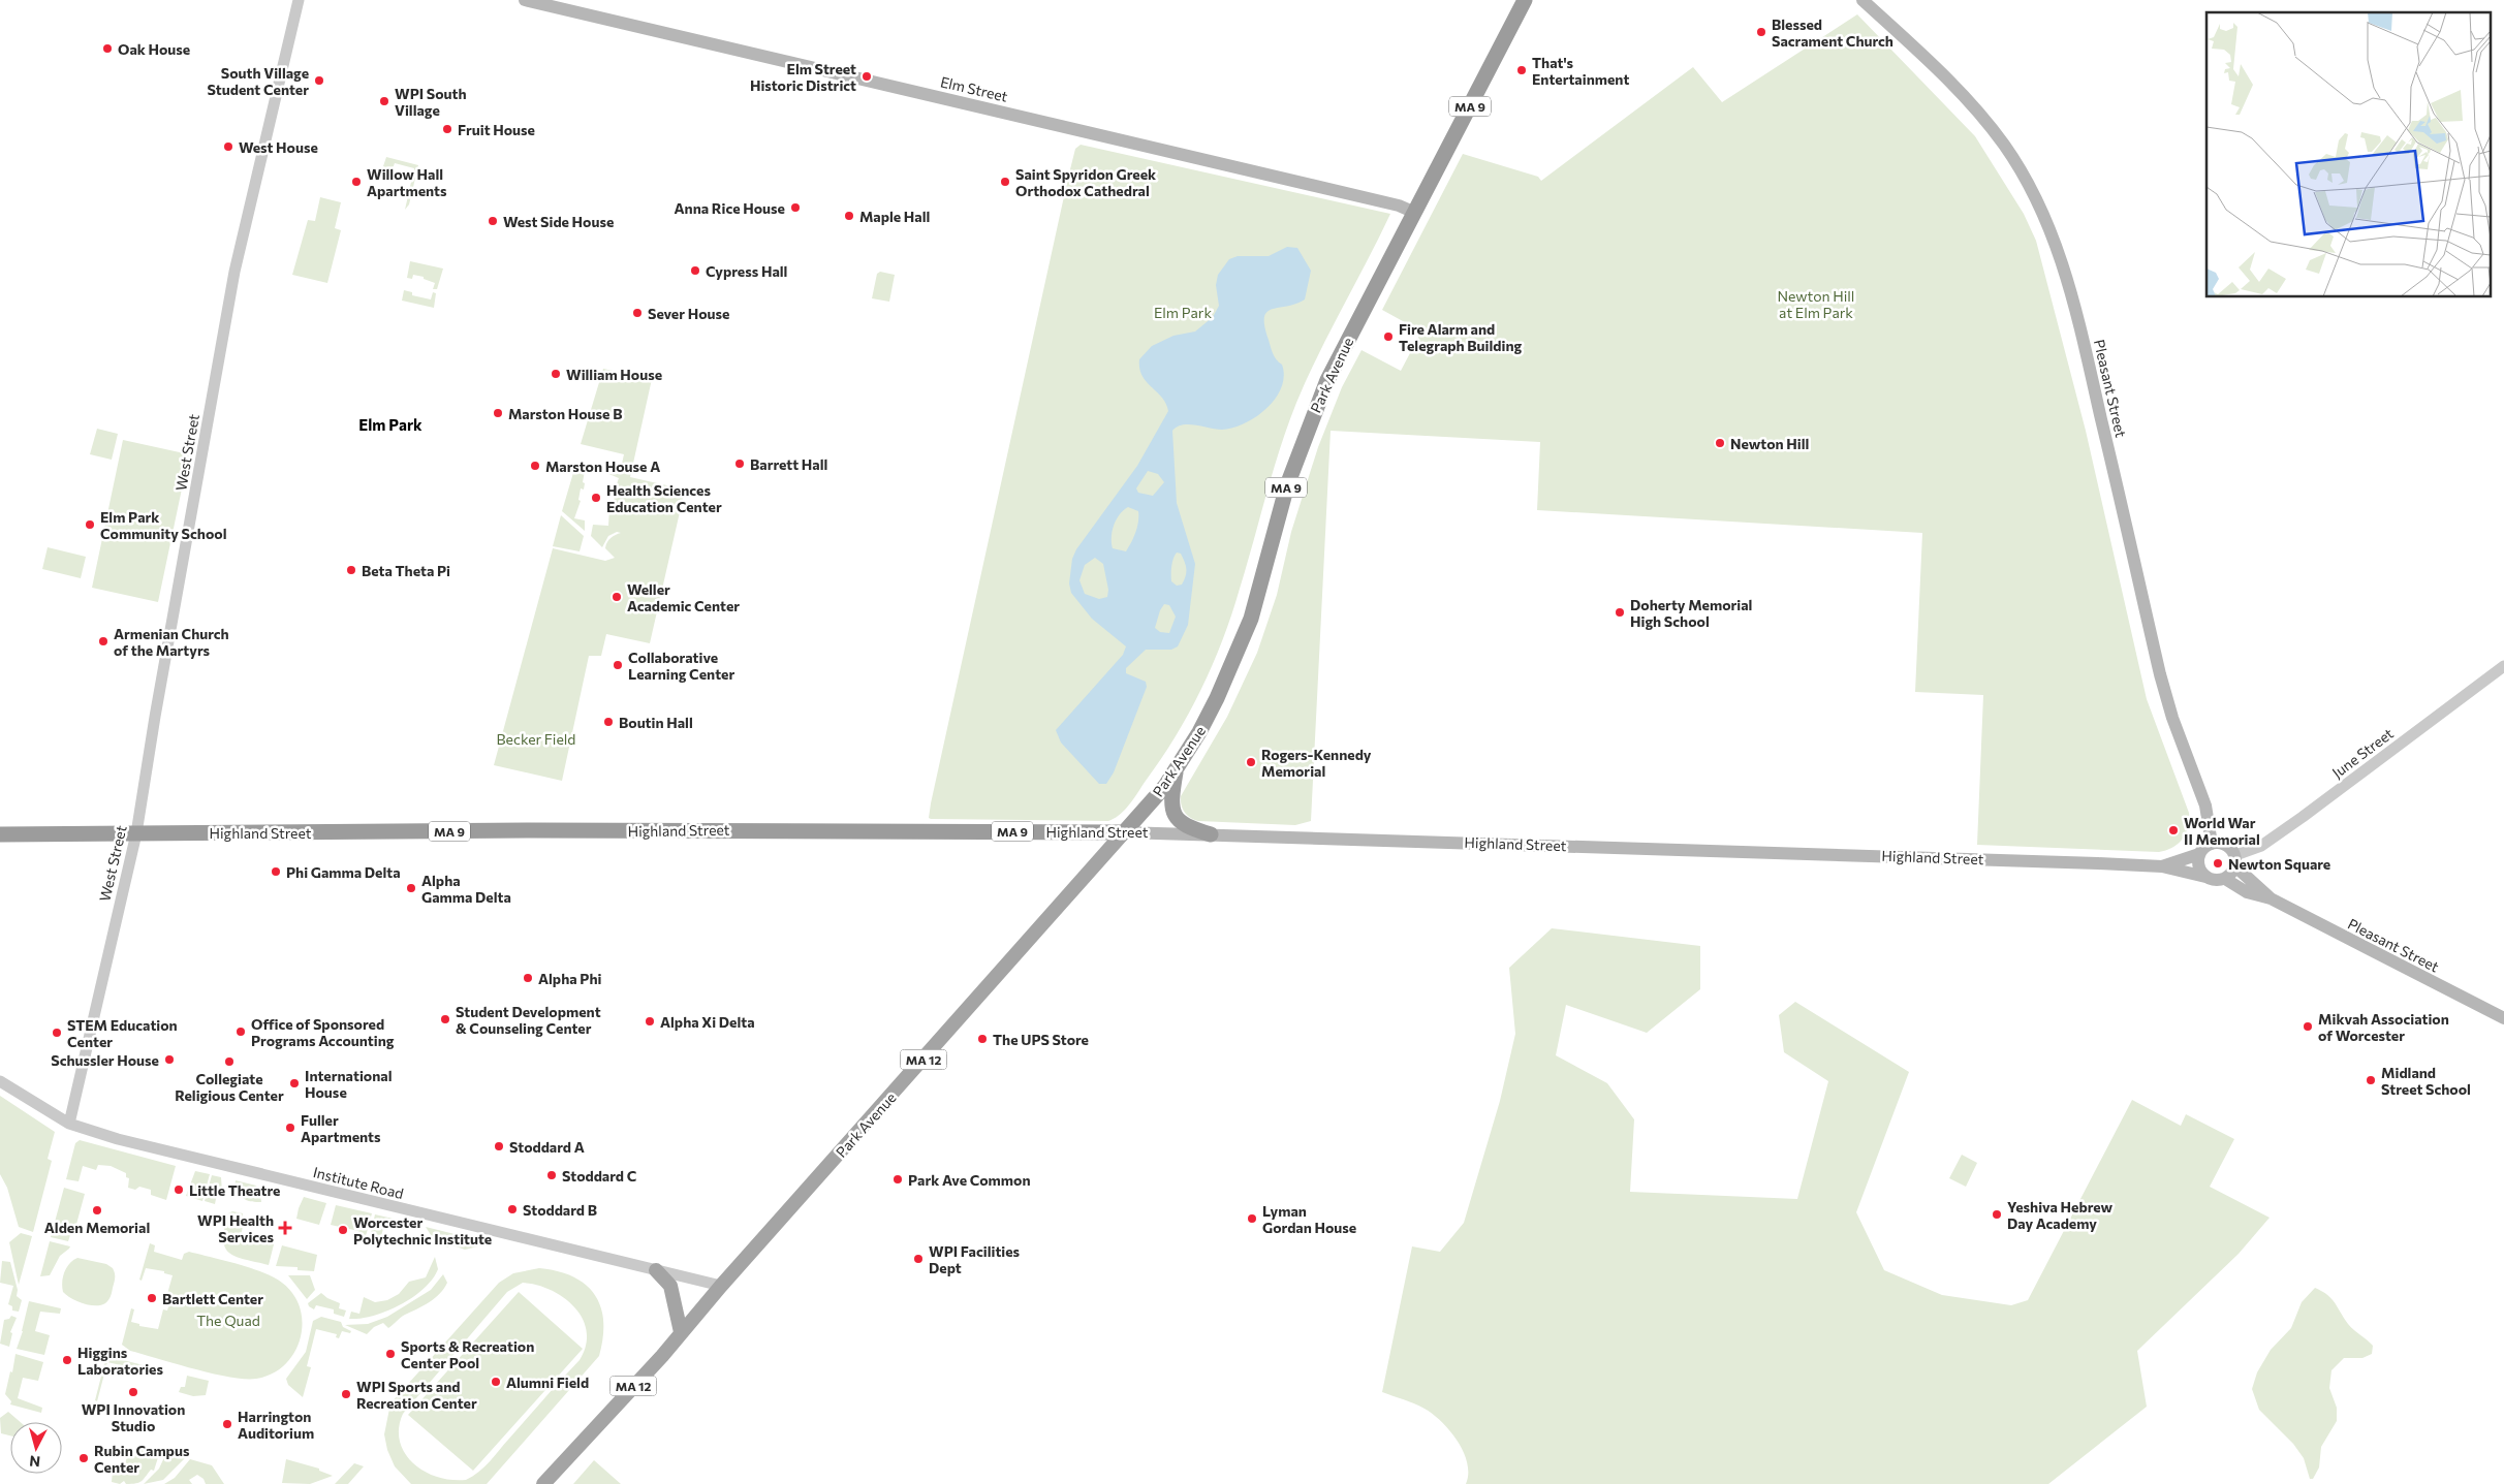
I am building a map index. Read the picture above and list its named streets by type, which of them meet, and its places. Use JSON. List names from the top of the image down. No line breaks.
{"streets":{"highway":["MA 9","Park Avenue","Highland Street"],"main road":["Elm Street","Pleasant Street","MA 12"],"street":["West Street","June Street","Institute Road"]},"crossings":[["Elm Street","Park Avenue"],["Park Avenue","Highland Street"],["Park Avenue","Institute Road"],["Pleasant Street","June Street"],["Pleasant Street","Highland Street"],["West Street","Highland Street"],["West Street","Institute Road"],["June Street","Highland Street"]],"districts":["Elm Park"],"parks":["Newton Hill at Elm Park","Elm Park","Becker Field","The Quad"],"places":{"other":["Blessed Sacrament Church","Oak House","That's Entertainment","Elm Street Historic District","South Village Student Center","WPI South Village","Fruit House","West House","Willow Hall Apartments","Saint Spyridon Greek Orthodox Cathedral","Anna Rice House","Maple Hall","West Side House","Cypress Hall","Sever House","Fire Alarm and Telegraph Building","William House","Marston House B","Newton Hill","Barrett Hall","Marston House A","Health Sciences Education Center","Elm Park Community School","Beta Theta Pi","Weller Academic Center","Doherty Memorial High School","Armenian Church of the Martyrs","Collaborative Learning Center","Boutin Hall","Rogers-Kennedy Memorial","World War II Memorial","Newton Square","Phi Gamma Delta","Alpha Gamma Delta","Alpha Phi","Student Development & Counseling Center","Alpha Xi Delta","Mikvah Association of Worcester","Office of Sponsored Programs Accounting","STEM Education Center","The UPS Store","Schussler House","Collegiate Religious Center","Midland Street School","International House","Fuller Apartments","Stoddard A","Stoddard C","Park Ave Common","Little Theatre","Stoddard B","Alden Memorial","Yeshiva Hebrew Day Academy","Lyman Gordan House","Worcester Polytechnic Institute","WPI Facilities Dept","Bartlett Center","Sports & Recreation Center Pool","Higgins Laboratories","Alumni Field","WPI Innovation Studio","WPI Sports and Recreation Center","Harrington Auditorium","Rubin Campus Center"],"health":["WPI Health Services"]},"north":"bottom"}
